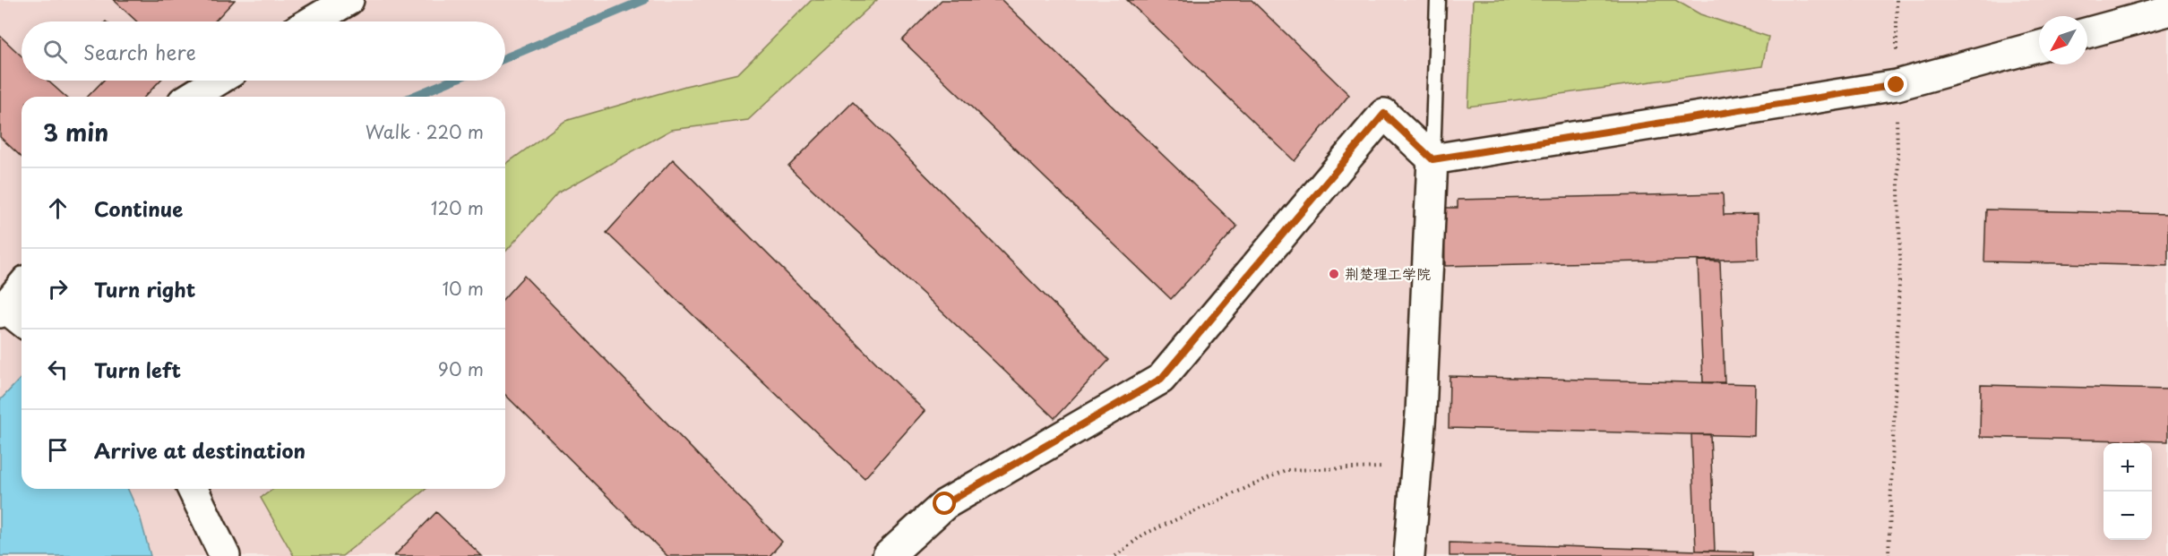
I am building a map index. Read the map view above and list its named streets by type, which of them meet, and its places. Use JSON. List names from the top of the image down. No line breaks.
{"places":["荆楚理工学院"],"north":"bottom left","page":{"search":"Search here","heading":["3 min","Walk · 220 m"],"list":[["Continue","120 m"],["Turn right","10 m"],["Turn left","90 m"],"Arrive at destination"],"map_buttons":["+","−"]}}
